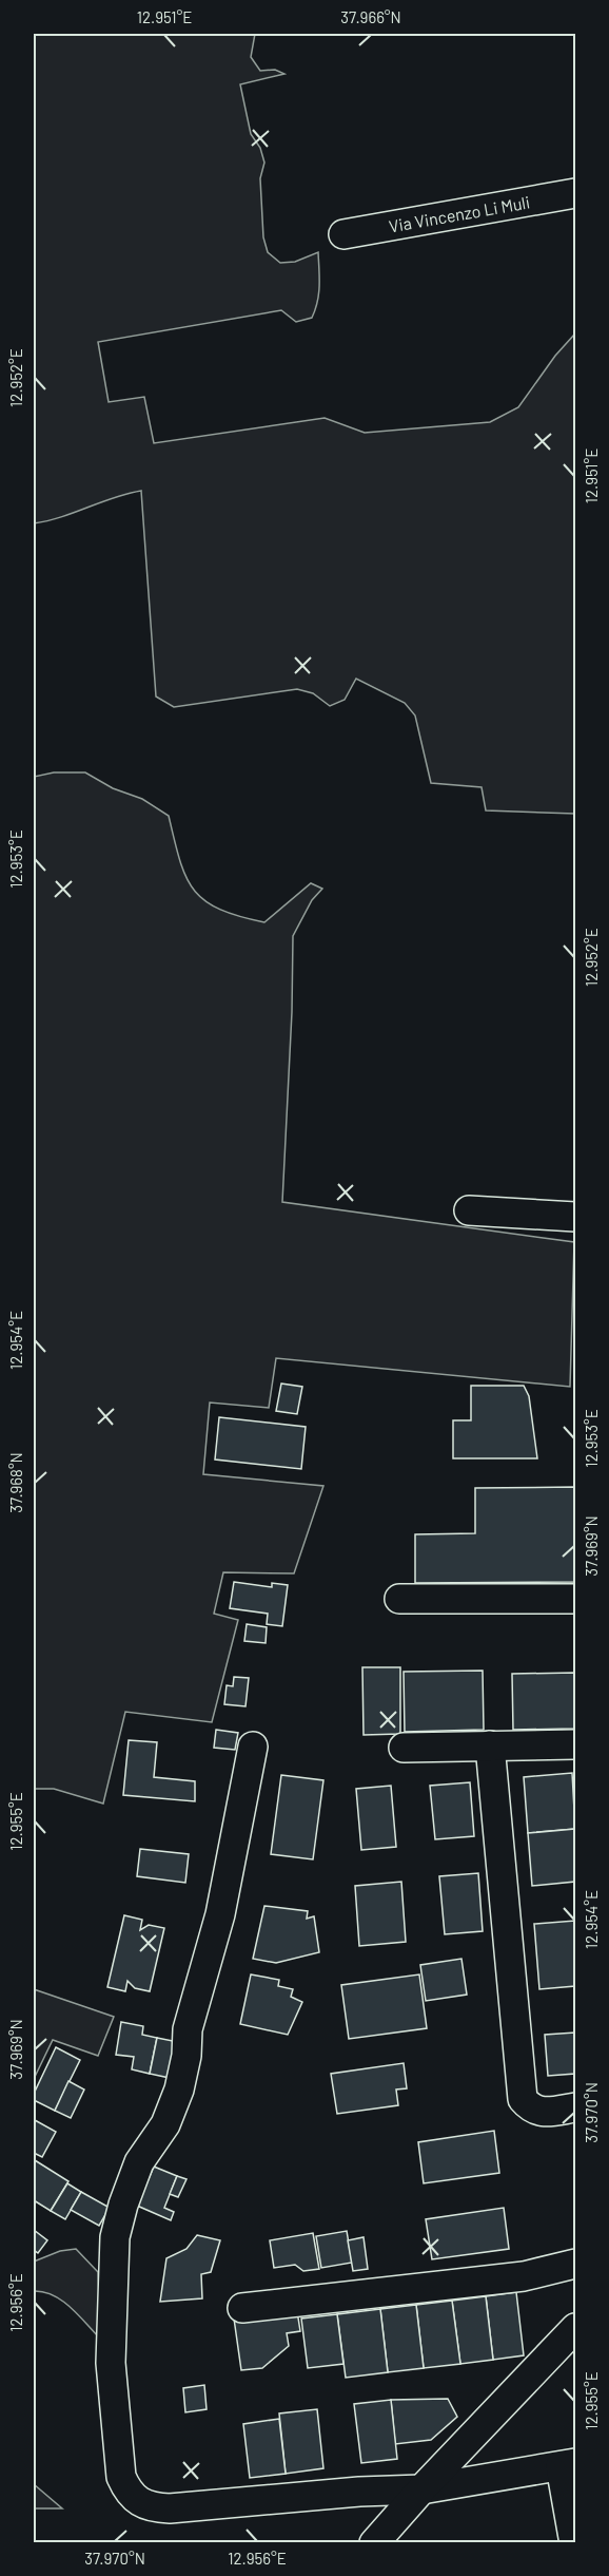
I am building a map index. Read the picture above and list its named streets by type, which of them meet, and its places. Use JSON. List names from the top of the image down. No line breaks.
{"streets":{"street":["Via Vincenzo Li Muli"]},"coordinates":["12.951°E","37.966°N","12.952°E","12.953°E","12.954°E","37.968°N","37.969°N","12.955°E","37.970°N","12.956°E"]}
